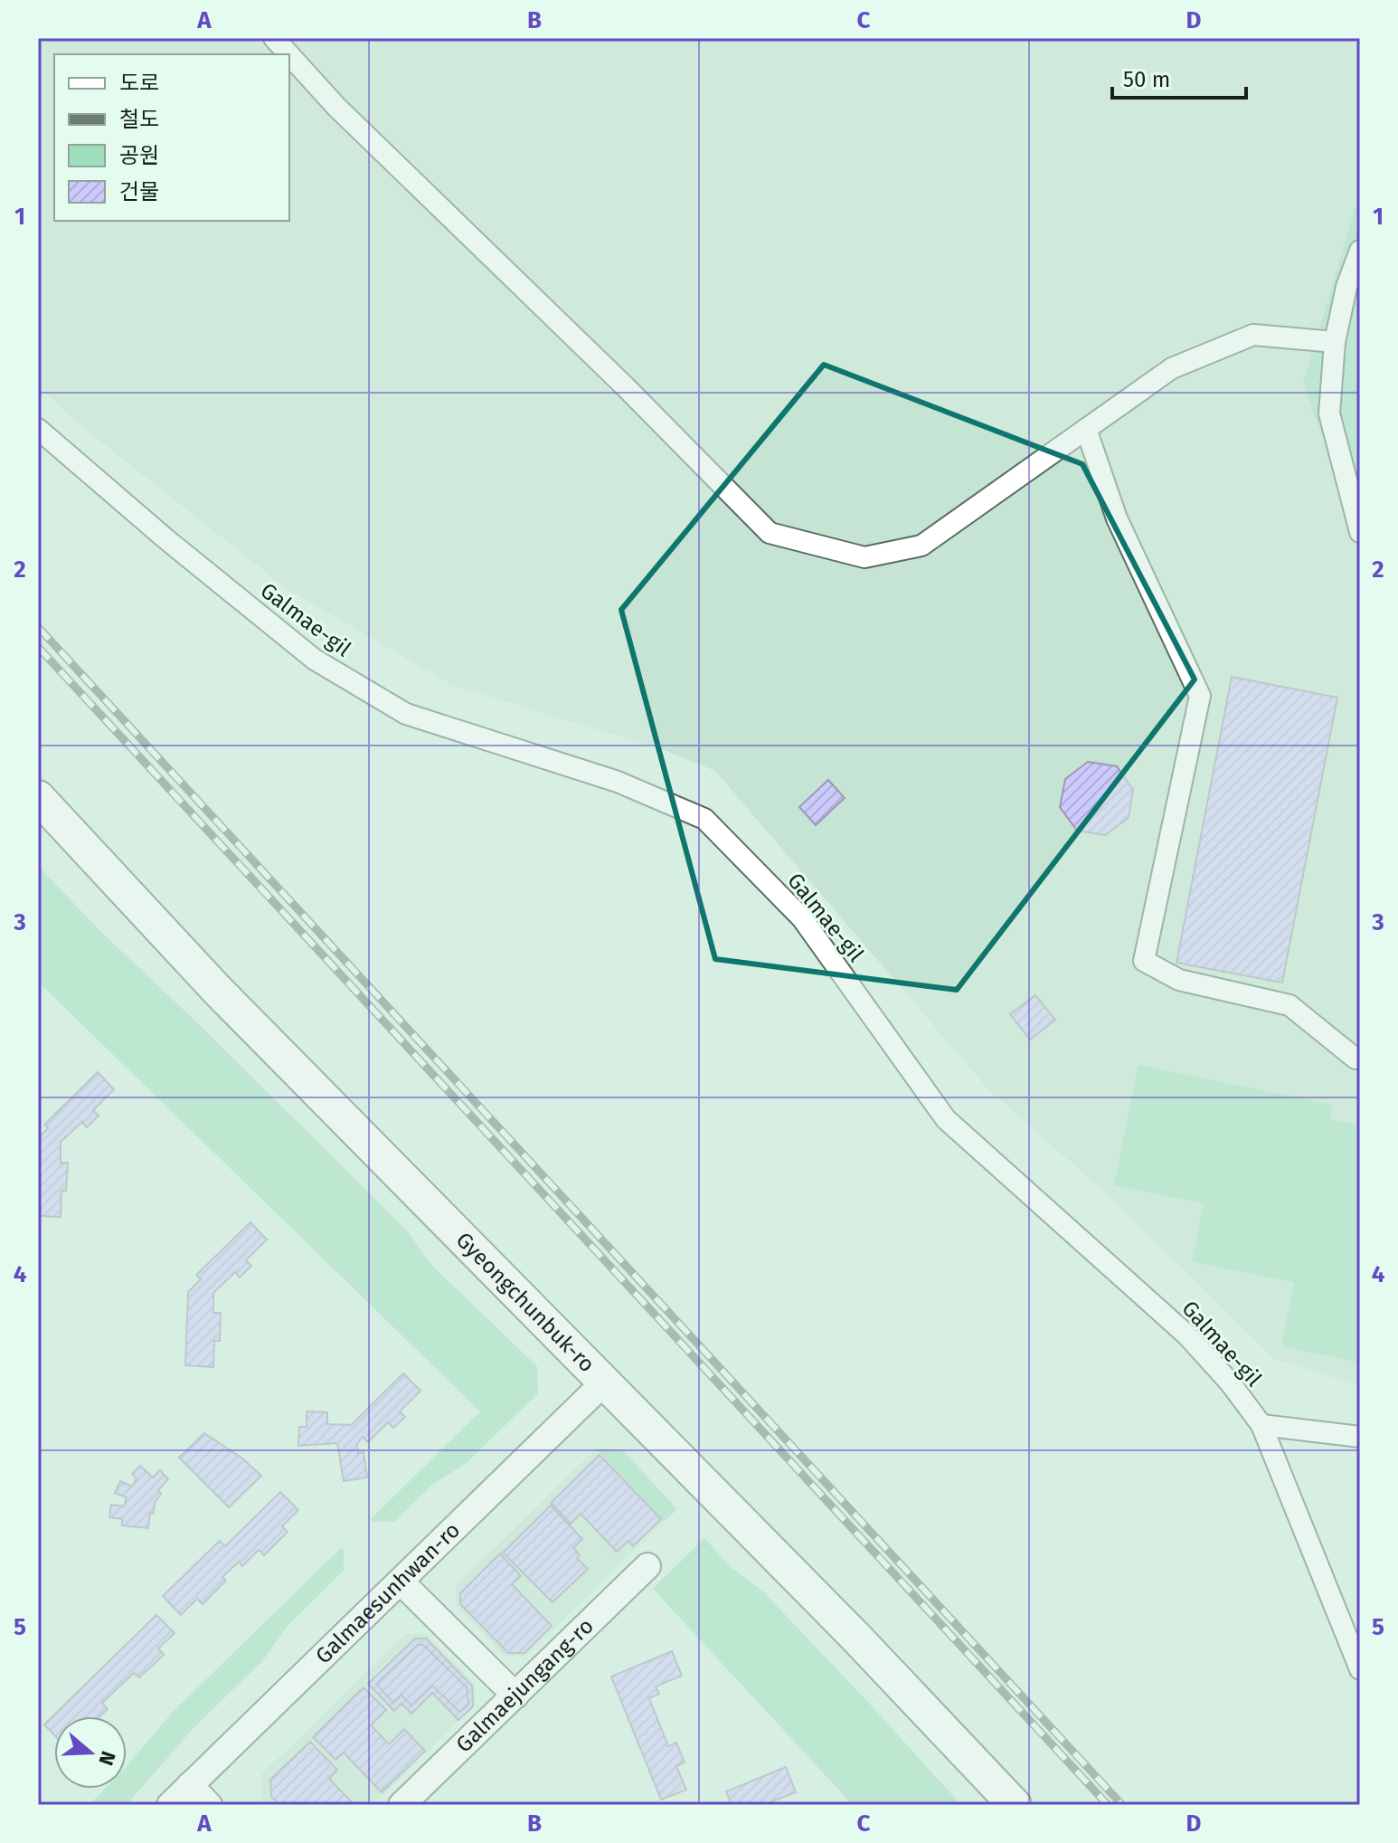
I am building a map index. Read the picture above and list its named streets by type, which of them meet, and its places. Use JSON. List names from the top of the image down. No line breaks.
{"streets":{"main road":["Gyeongchunbuk-ro"],"street":["Galmae-gil","Galmaesunhwan-ro","Galmaejungang-ro"]},"crossings":[["Gyeongchunbuk-ro","Galmaesunhwan-ro"]],"legend":["도로","철도","공원","건물"],"scale_bar":"50 m","north":"right","grid":{"columns":["A","B","C","D"],"rows":["1","2","3","4","5"]}}
